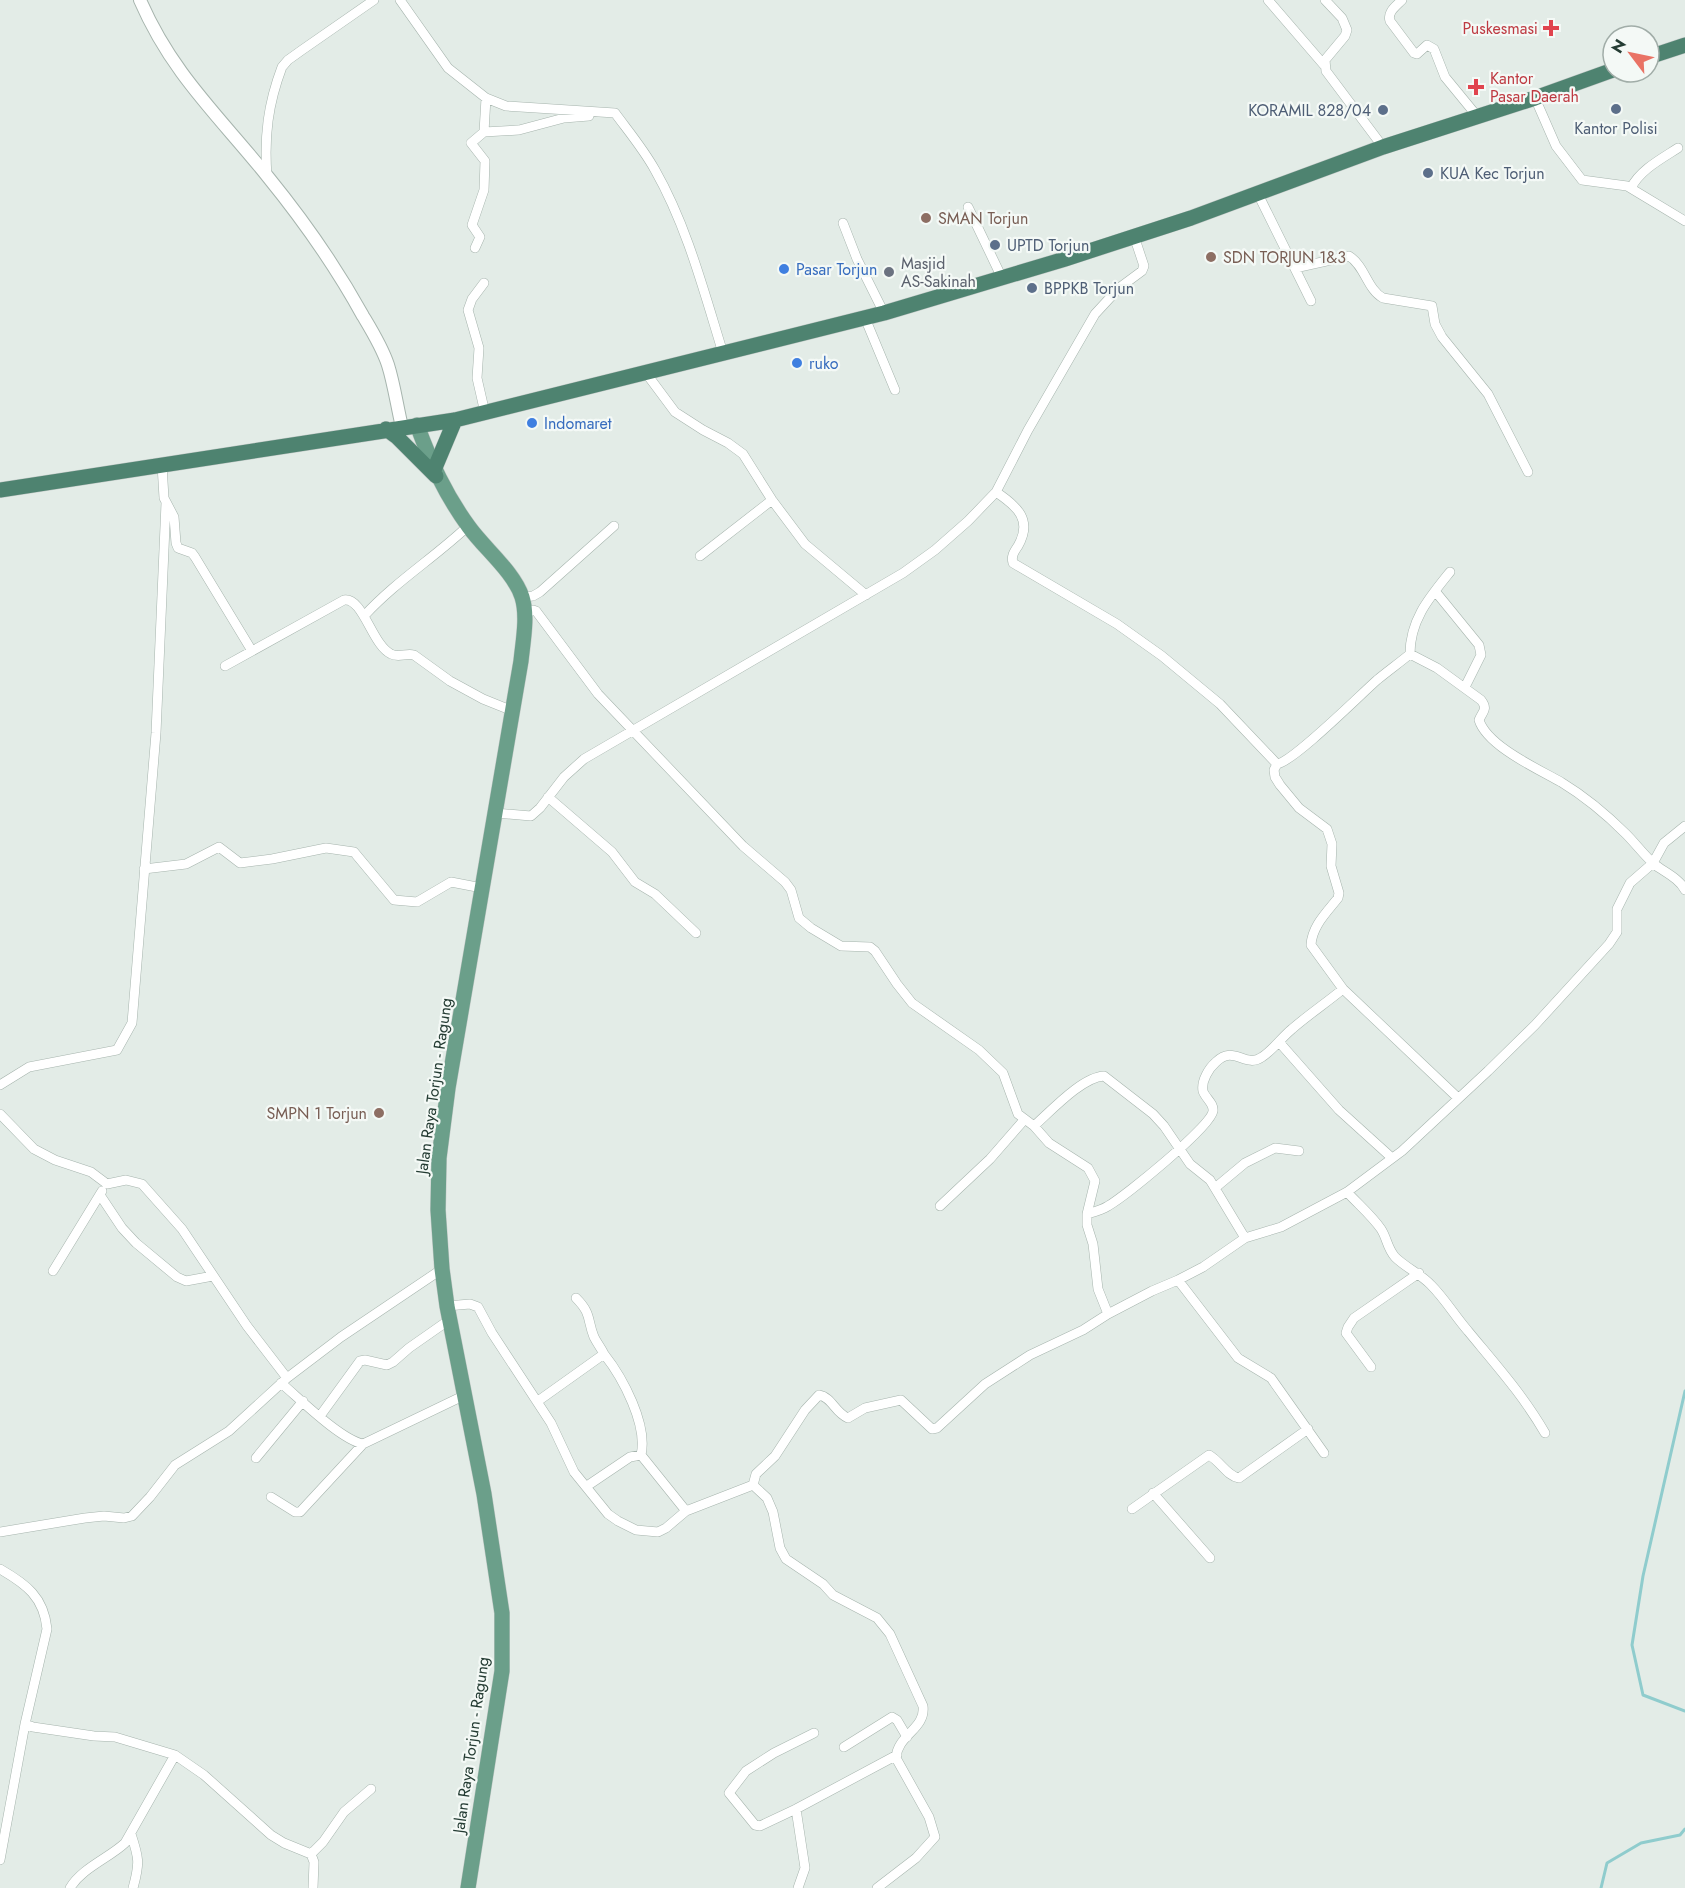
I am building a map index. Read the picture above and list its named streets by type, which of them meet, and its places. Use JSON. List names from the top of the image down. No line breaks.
{"streets":{"main road":["Jalan Raya Torjun - Ragung"]},"places":{"health":["Puskesmasi","Kantor Pasar Daerah"],"other":["Kantor Polisi","KORAMIL 828/04","KUA Kec Torjun","SMAN Torjun","UPTD Torjun","SDN TORJUN 1&3","Pasar Torjun","Masjid AS-Sakinah","BPPKB Torjun","ruko","Indomaret","SMPN 1 Torjun"]},"north":"top left"}
